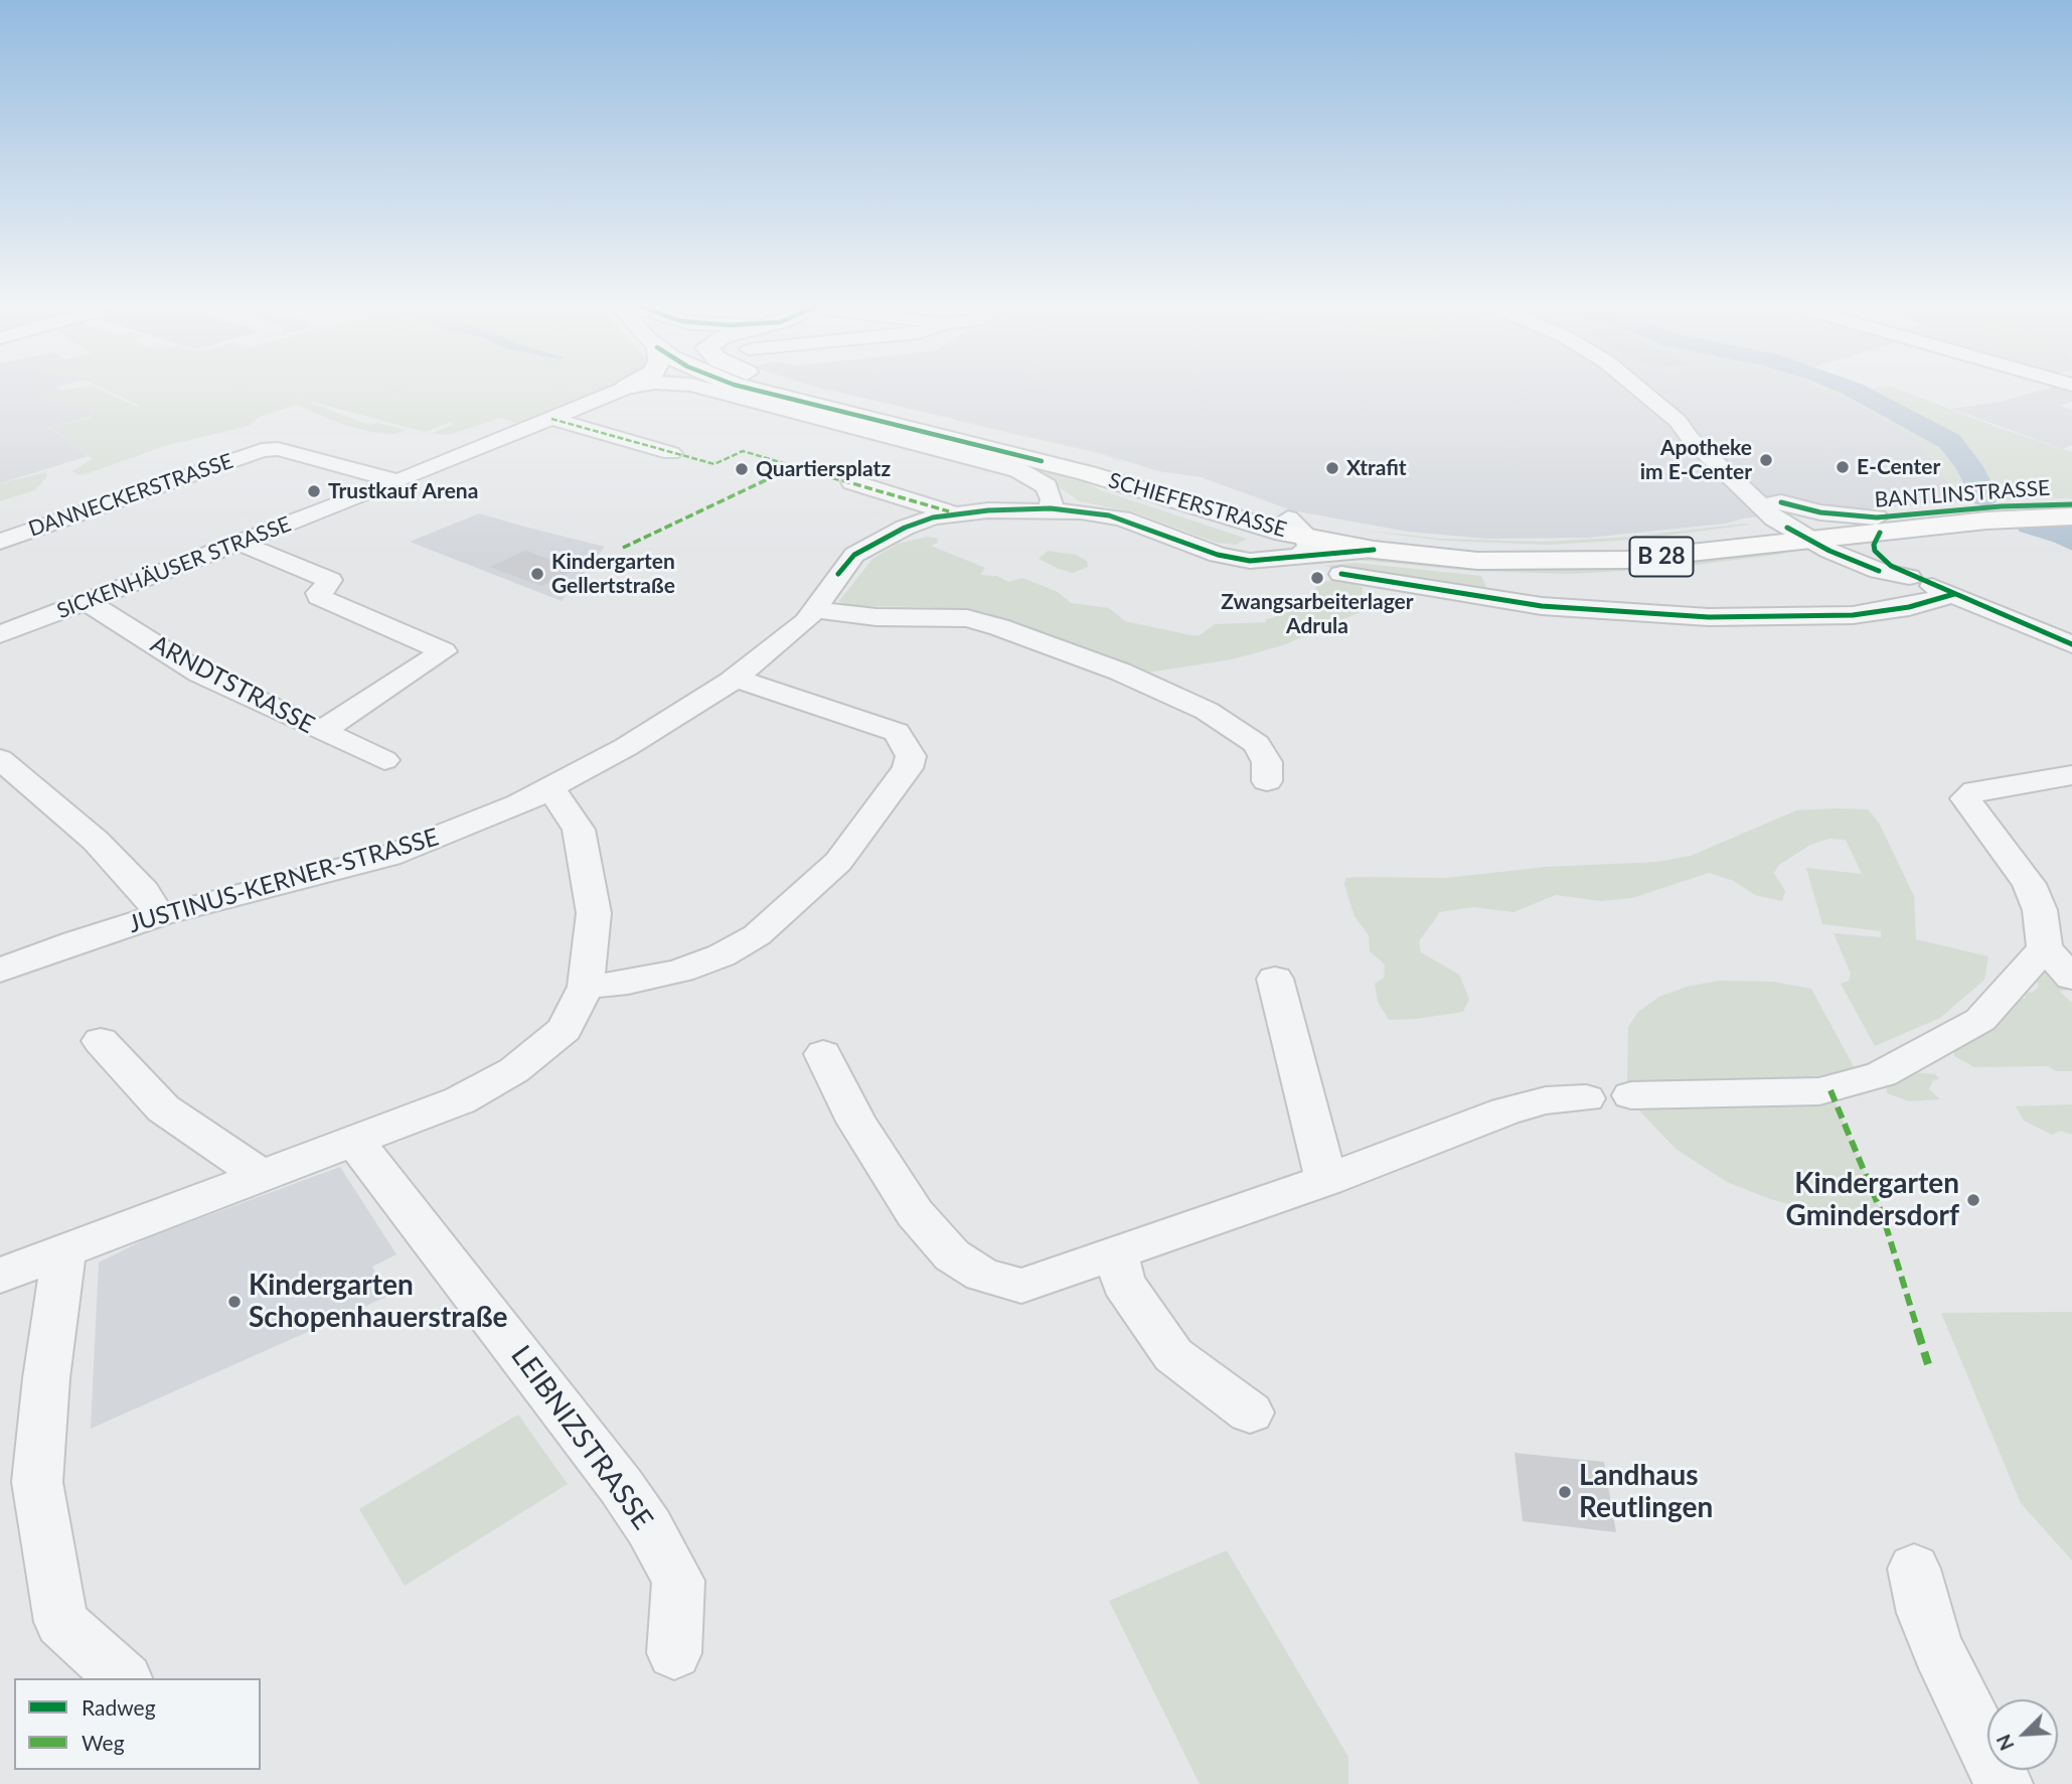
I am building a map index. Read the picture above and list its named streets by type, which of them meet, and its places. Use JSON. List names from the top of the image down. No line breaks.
{"streets":{"main road":["BANTLINSTRASSE","SCHIEFERSTRASSE","B 28"],"street":["DANNECKERSTRASSE","SICKENHÄUSER STRASSE","ARNDTSTRASSE","JUSTINUS-KERNER-STRASSE","LEIBNIZSTRASSE"]},"crossings":[["BANTLINSTRASSE","SCHIEFERSTRASSE"],["DANNECKERSTRASSE","SICKENHÄUSER STRASSE"],["SCHIEFERSTRASSE","JUSTINUS-KERNER-STRASSE"],["SICKENHÄUSER STRASSE","ARNDTSTRASSE"],["SICKENHÄUSER STRASSE","JUSTINUS-KERNER-STRASSE"]],"places":["Apotheke im E-Center","E-Center","Xtrafit","Quartiersplatz","Trustkauf Arena","Kindergarten Gellertstraße","Zwangsarbeiterlager Adrula","Kindergarten Gmindersdorf","Kindergarten Schopenhauerstraße","Landhaus Reutlingen"],"legend":["Radweg","Weg"],"north":"bottom left"}
